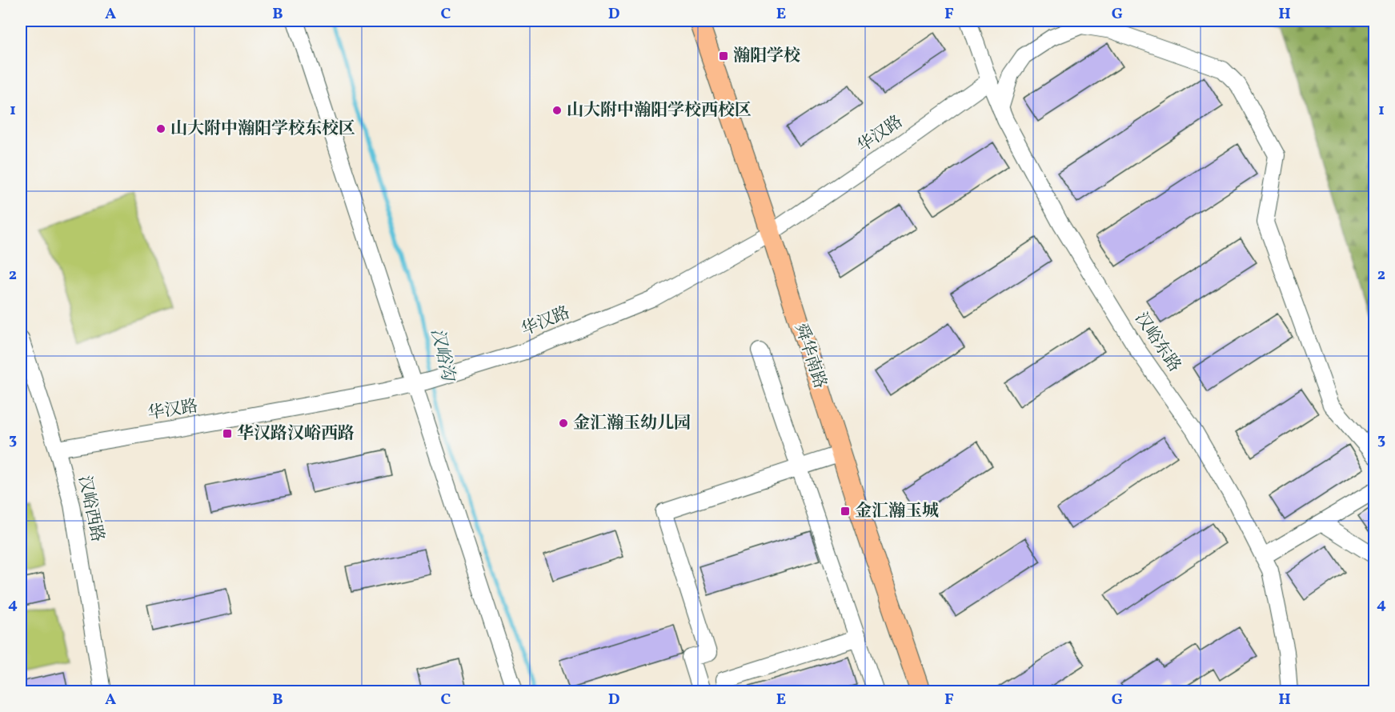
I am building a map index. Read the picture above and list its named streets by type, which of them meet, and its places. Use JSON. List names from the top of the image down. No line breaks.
{"streets":{"main road":["舜华南路"],"street":["华汉路","汉峪东路","汉峪西路"]},"crossings":[["华汉路","汉峪东路"],["华汉路","舜华南路"],["华汉路","汉峪西路"]],"water":["汉峪沟"],"places":{"transit":["瀚阳学校","华汉路汉峪西路","金汇瀚玉城"],"other":["山大附中瀚阳学校西校区","山大附中瀚阳学校东校区","金汇瀚玉幼儿园"]},"grid":{"columns":["A","B","C","D","E","F","G","H"],"rows":["1","2","3","4"]}}
